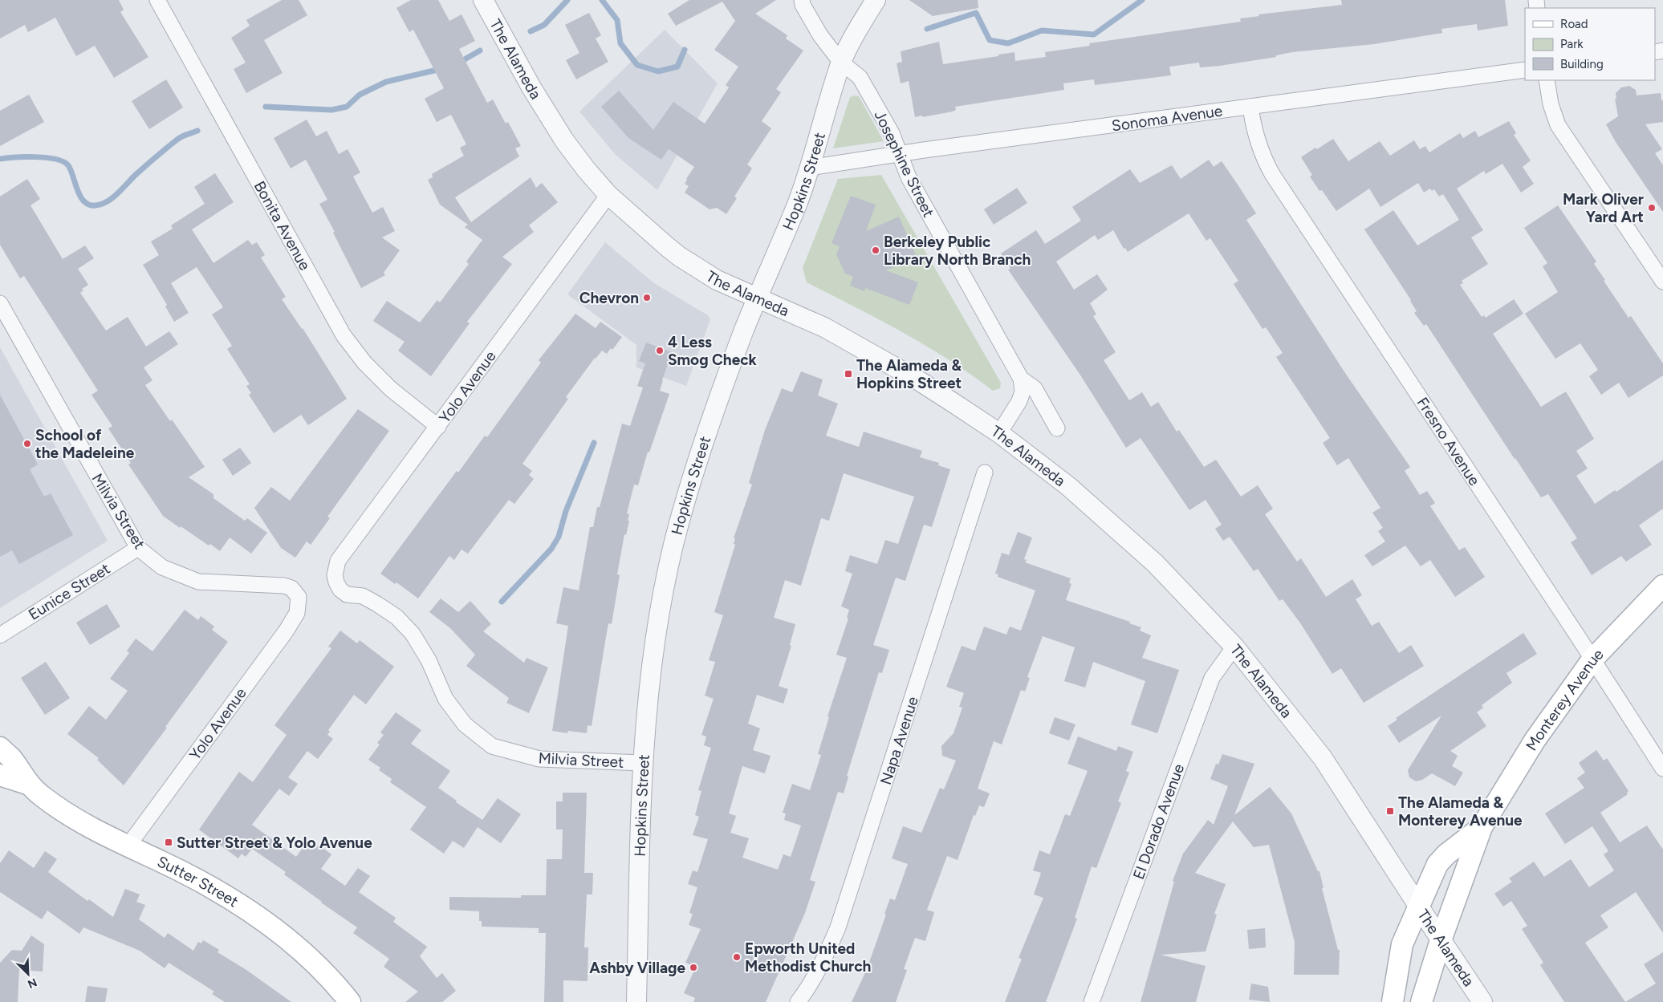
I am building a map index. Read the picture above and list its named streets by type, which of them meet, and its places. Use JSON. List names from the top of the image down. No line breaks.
{"streets":{"main road":["Monterey Avenue","Sutter Street"],"street":["The Alameda","Sonoma Avenue","Josephine Street","Hopkins Street","Bonita Avenue","Yolo Avenue","Fresno Avenue","Milvia Street","Eunice Street","Napa Avenue","El Dorado Avenue"]},"crossings":[["The Alameda","Hopkins Street"],["The Alameda","Yolo Avenue"],["The Alameda","Monterey Avenue"],["The Alameda","El Dorado Avenue"],["Sonoma Avenue","Josephine Street"],["Sonoma Avenue","Hopkins Street"],["Sonoma Avenue","Fresno Avenue"],["Josephine Street","Hopkins Street"],["Hopkins Street","Milvia Street"],["Bonita Avenue","Yolo Avenue"],["Yolo Avenue","Milvia Street"],["Yolo Avenue","Sutter Street"],["Fresno Avenue","Monterey Avenue"],["Milvia Street","Eunice Street"]],"places":{"other":["Mark Oliver Yard Art","Berkeley Public Library North Branch","Chevron","4 Less Smog Check","School of the Madeleine","Epworth United Methodist Church","Ashby Village"],"transit":["The Alameda & Hopkins Street","The Alameda & Monterey Avenue","Sutter Street & Yolo Avenue"]},"legend":["Road","Park","Building"],"north":"bottom right"}
